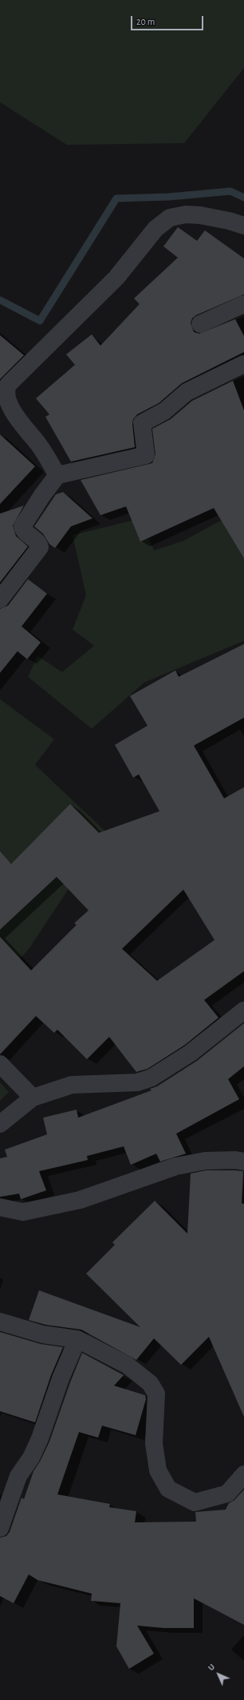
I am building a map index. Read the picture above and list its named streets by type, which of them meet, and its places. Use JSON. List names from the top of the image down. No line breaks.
{"scale_bar":"20 m","north":"top left"}
